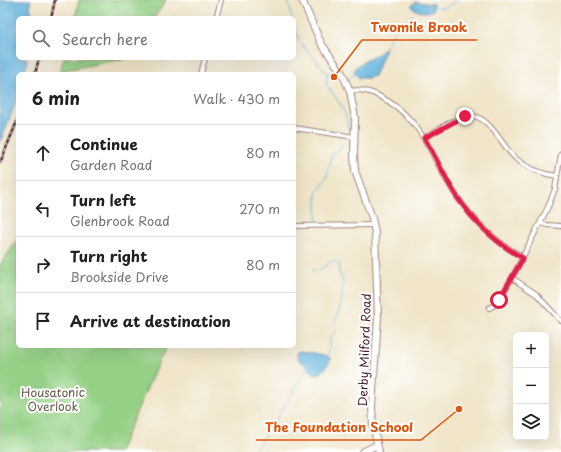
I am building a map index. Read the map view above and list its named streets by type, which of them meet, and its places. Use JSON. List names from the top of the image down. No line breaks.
{"streets":{"main road":["Derby Milford Road"]},"parks":["Housatonic Overlook"],"places":["Twomile Brook","The Foundation School"],"page":{"search":"Search here","heading":["6 min","Walk · 430 m"],"list":[["Continue","Garden Road","80 m"],["Turn left","Glenbrook Road","270 m"],["Turn right","Brookside Drive","80 m"],"Arrive at destination"],"map_buttons":["+","−"]}}
